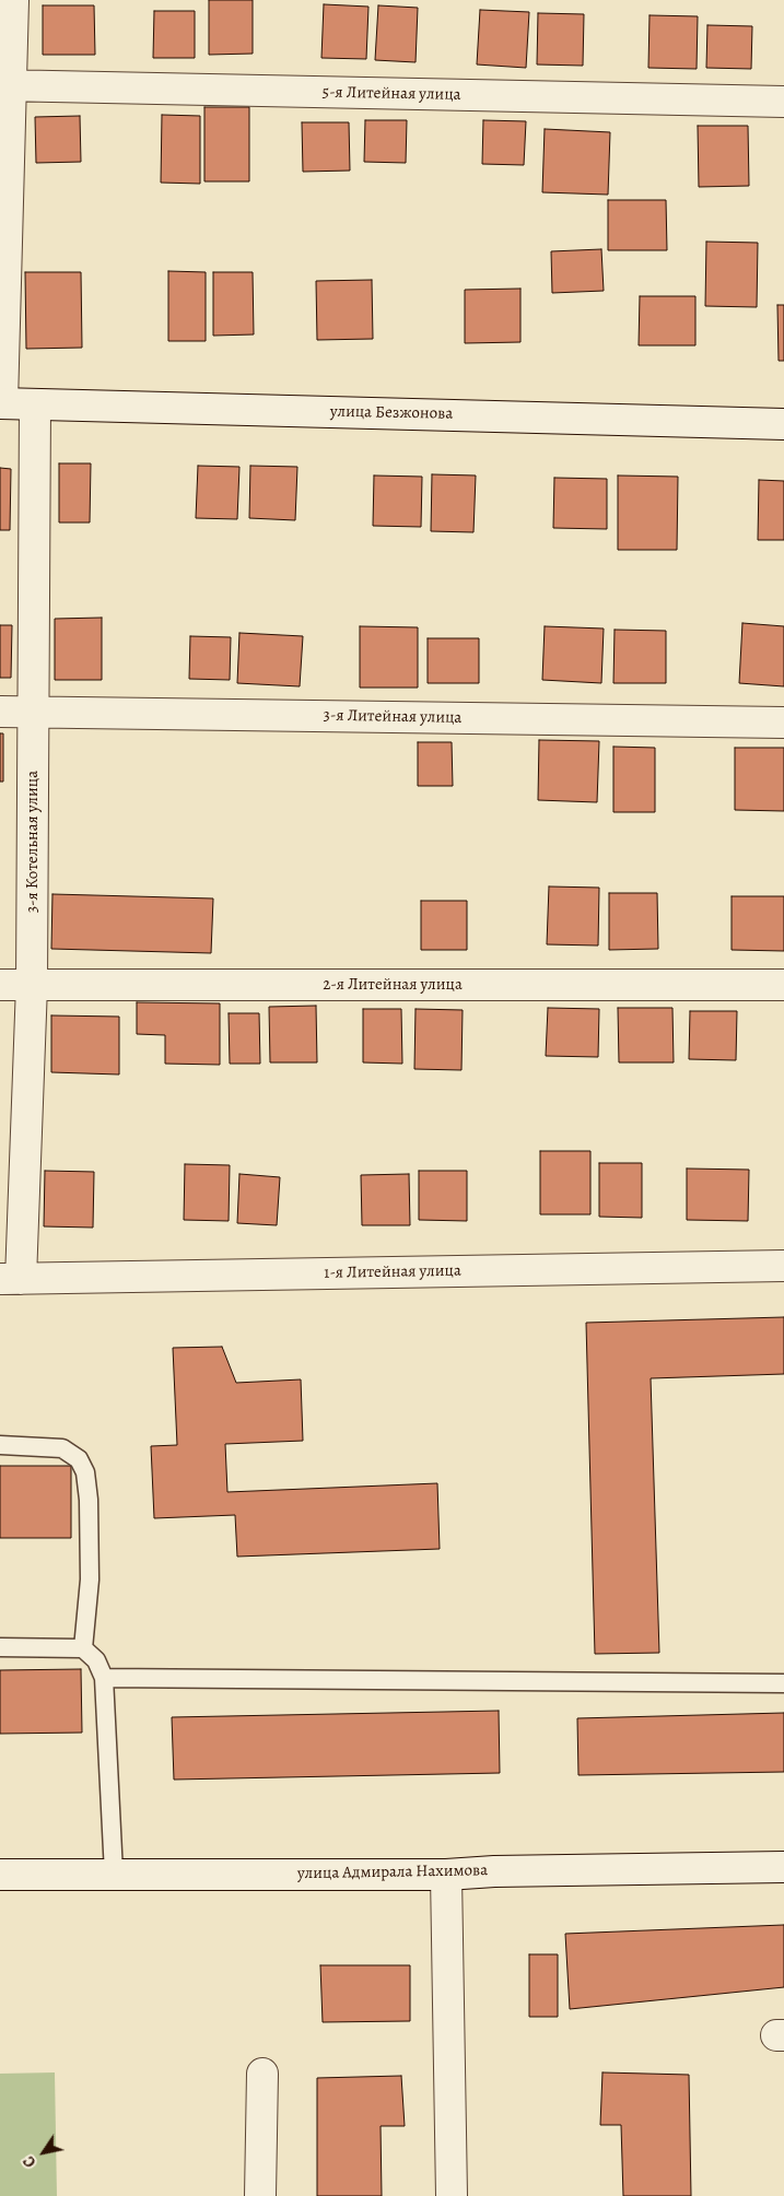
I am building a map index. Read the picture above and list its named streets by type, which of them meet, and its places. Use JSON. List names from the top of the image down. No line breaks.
{"streets":{"street":["5-я Литейная улица","улица Безжонова","3-я Литейная улица","3-я Котельная улица","2-я Литейная улица","1-я Литейная улица","улица Адмирала Нахимова"]},"crossings":[["улица Безжонова","3-я Котельная улица"],["3-я Литейная улица","3-я Котельная улица"],["3-я Котельная улица","2-я Литейная улица"],["3-я Котельная улица","1-я Литейная улица"]],"north":"bottom left"}
